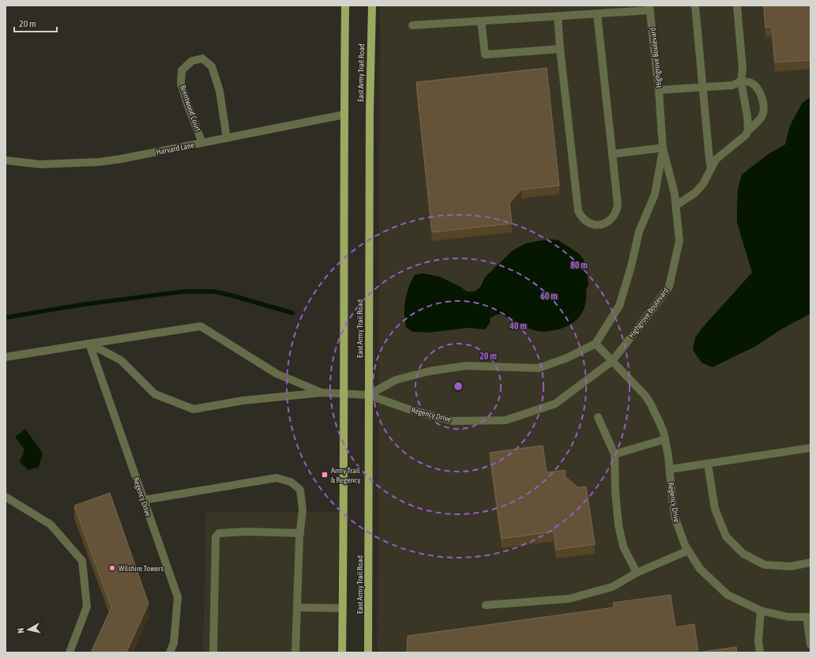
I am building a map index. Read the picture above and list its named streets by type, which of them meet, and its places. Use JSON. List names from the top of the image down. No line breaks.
{"streets":{"main road":["East Army Trail Road"],"street":["Highgrove Boulevard","Brentwood Court","Harvard Lane","Regency Drive"]},"crossings":[["Highgrove Boulevard","Regency Drive"],["East Army Trail Road","Harvard Lane"],["East Army Trail Road","Regency Drive"],["Brentwood Court","Harvard Lane"]],"places":{"transit":["Army Trail & Regency"],"other":["Wilshire Towers"]},"scale_bar":"20 m","north":"left","rings":["80 m","60 m","40 m","20 m"]}
